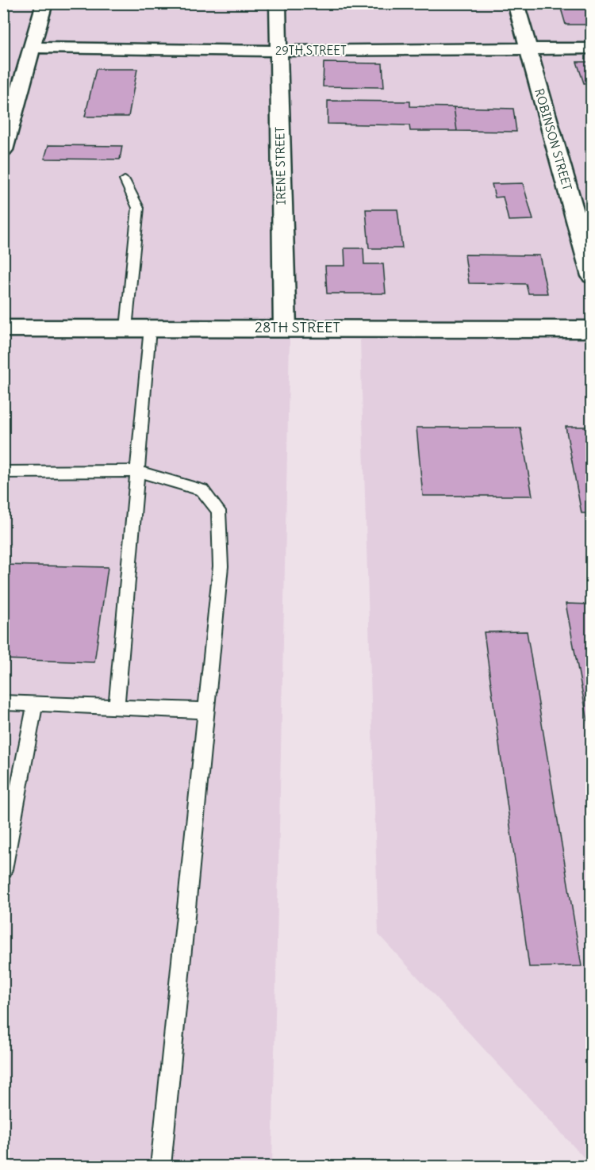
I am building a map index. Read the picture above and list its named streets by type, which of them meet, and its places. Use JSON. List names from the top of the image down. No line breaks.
{"streets":{"street":["29TH STREET","ROBINSON STREET","IRENE STREET","28TH STREET"]},"crossings":[["29TH STREET","ROBINSON STREET"],["29TH STREET","IRENE STREET"],["IRENE STREET","28TH STREET"]]}
